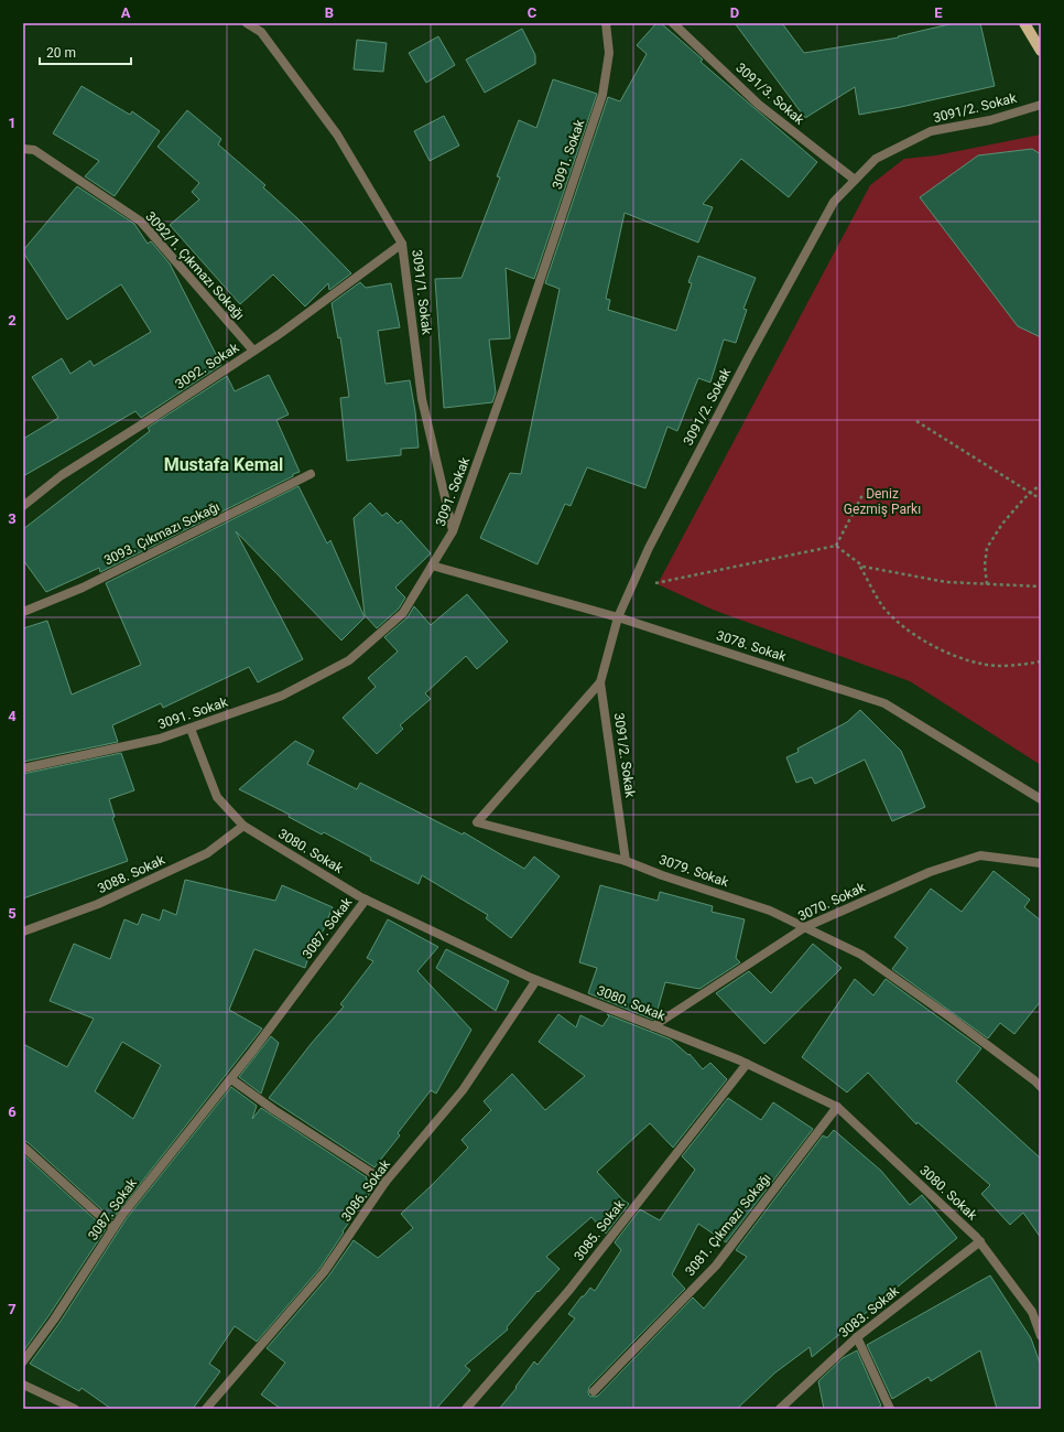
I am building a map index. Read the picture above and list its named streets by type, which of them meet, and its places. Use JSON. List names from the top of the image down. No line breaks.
{"streets":{"street":["3091/3. Sokak","3091/2. Sokak","3091. Sokak","3092/1. Çıkmazı Sokağı","3091/1. Sokak","3092. Sokak","3093. Çıkmazı Sokağı","3078. Sokak","3080. Sokak","3079. Sokak","3088. Sokak","3070. Sokak","3087. Sokak","3086. Sokak","3081. Çıkmazı Sokağı","3085. Sokak","3083. Sokak"]},"crossings":[["3091/3. Sokak","3091/2. Sokak"],["3091/2. Sokak","3078. Sokak"],["3091/2. Sokak","3079. Sokak"],["3091. Sokak","3091/1. Sokak"],["3091. Sokak","3078. Sokak"],["3091. Sokak","3080. Sokak"],["3092/1. Çıkmazı Sokağı","3092. Sokak"],["3091/1. Sokak","3092. Sokak"],["3080. Sokak","3088. Sokak"],["3080. Sokak","3070. Sokak"],["3080. Sokak","3087. Sokak"],["3080. Sokak","3086. Sokak"],["3080. Sokak","3081. Çıkmazı Sokağı"],["3080. Sokak","3085. Sokak"],["3080. Sokak","3083. Sokak"],["3079. Sokak","3070. Sokak"]],"districts":["Mustafa Kemal"],"parks":["Deniz Gezmiş Parkı"],"scale_bar":"20 m","grid":{"columns":["A","B","C","D","E"],"rows":["1","2","3","4","5","6","7"]}}
